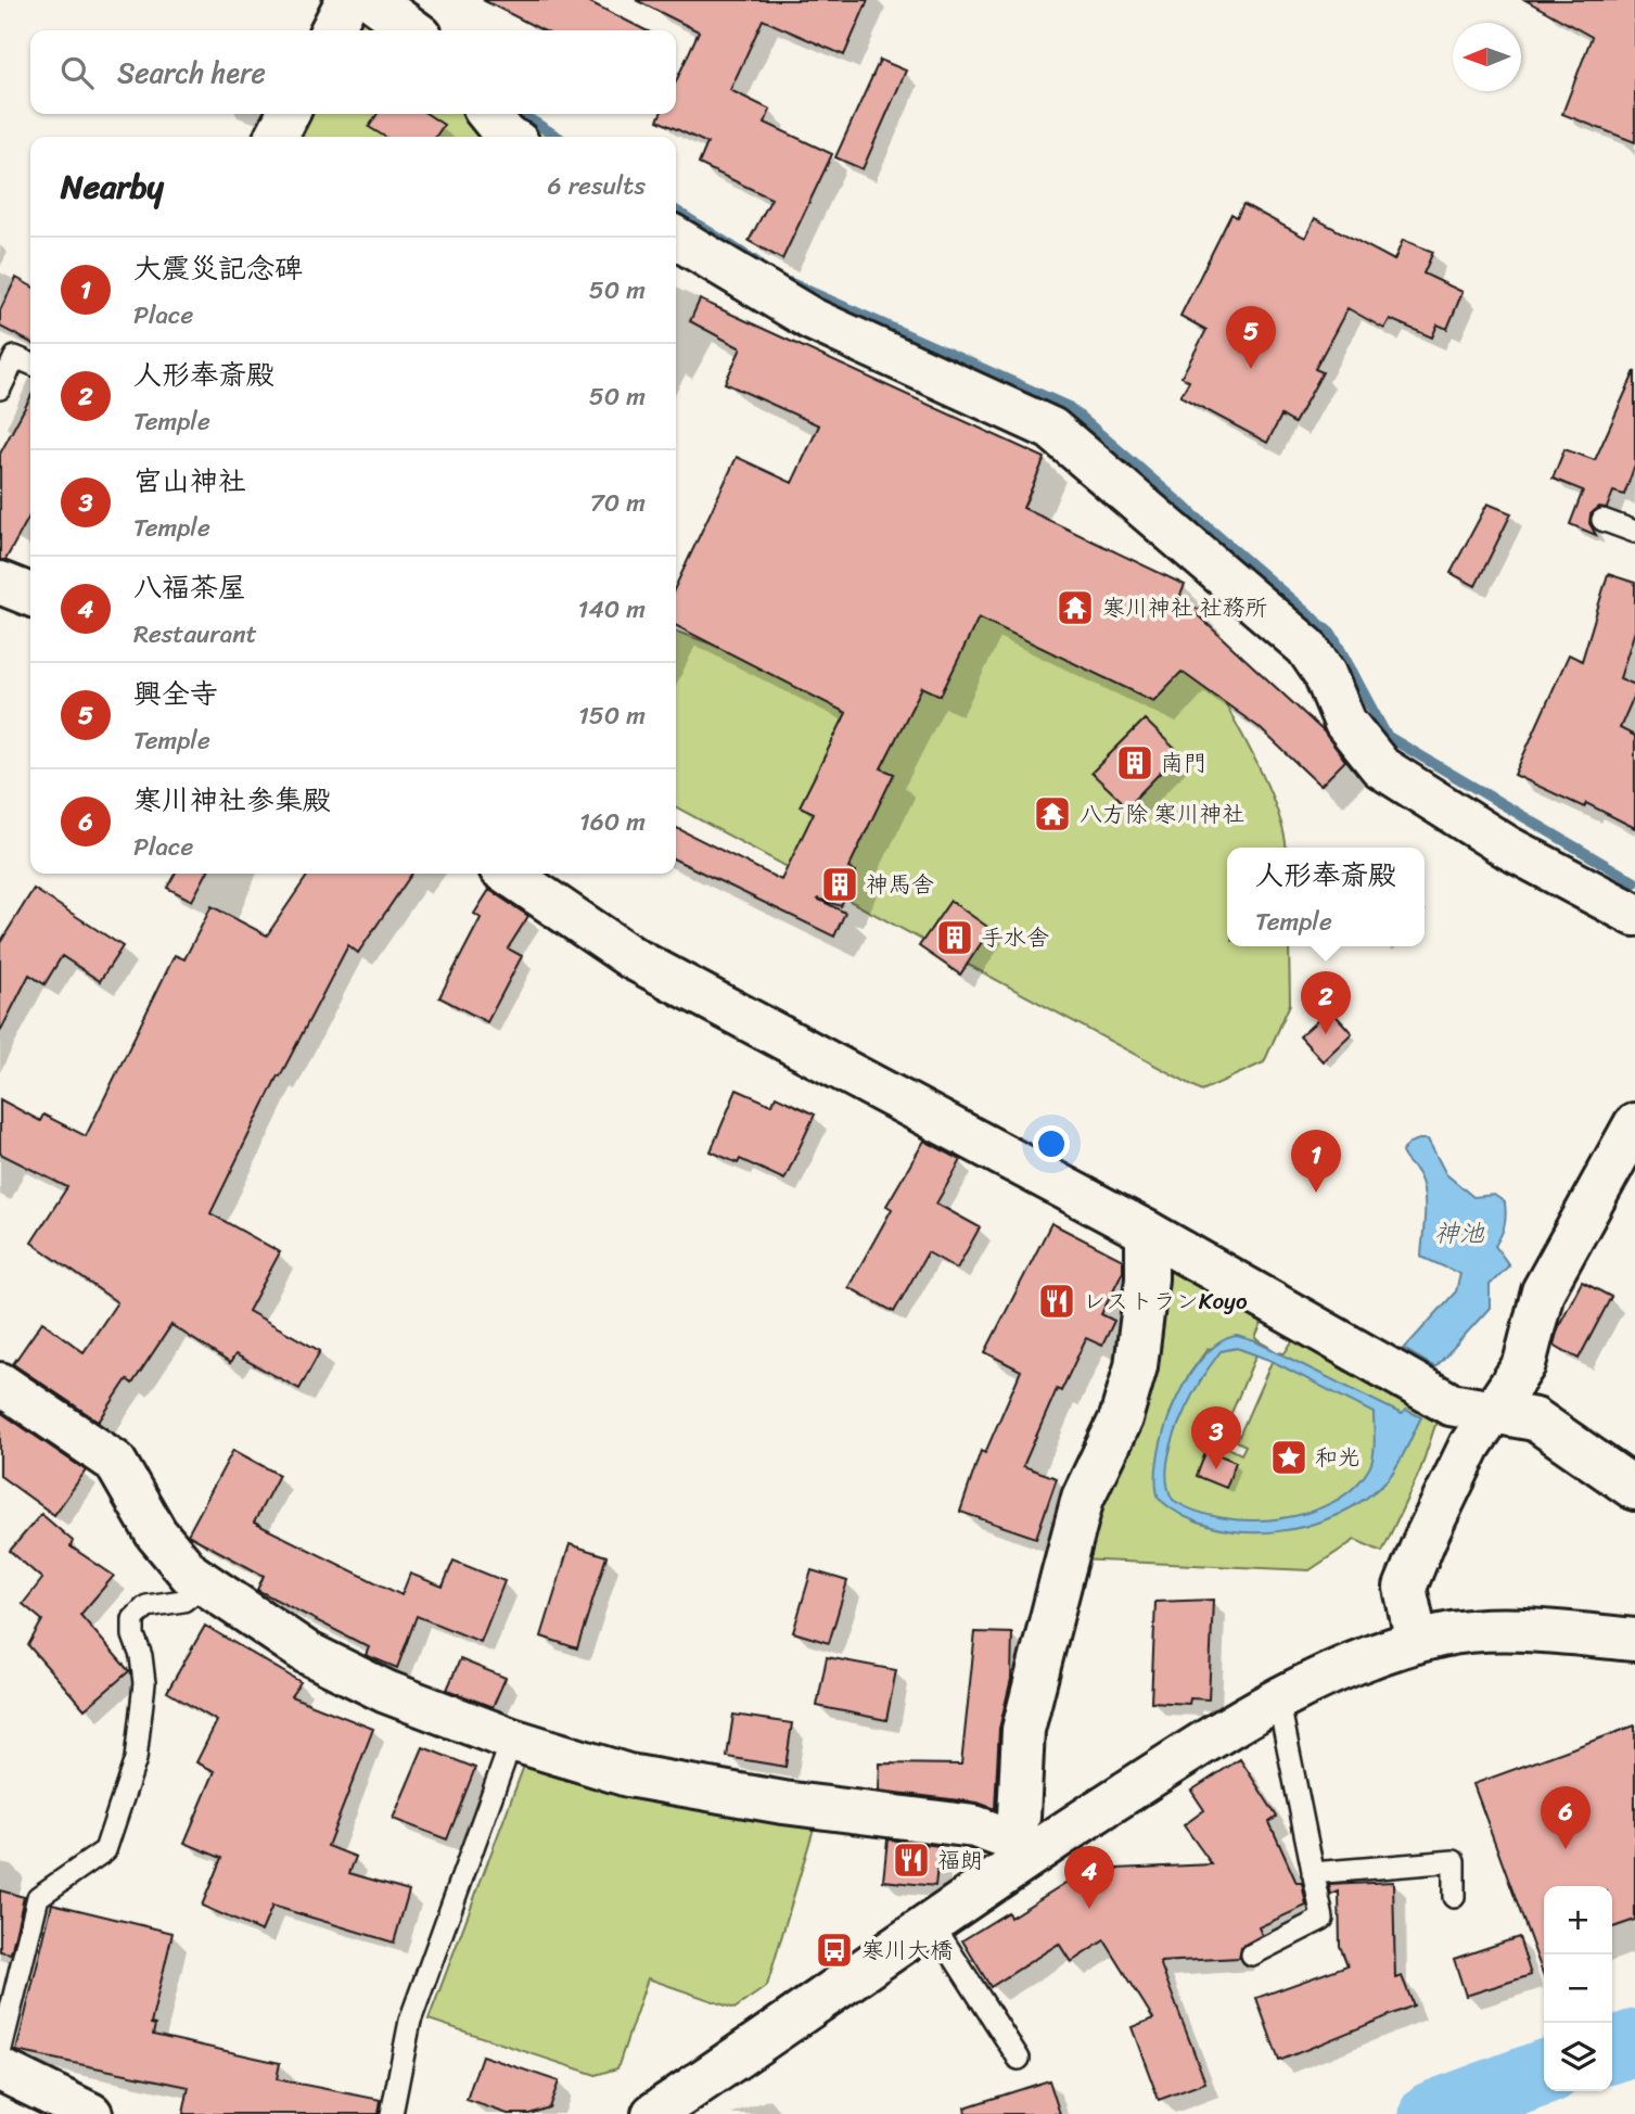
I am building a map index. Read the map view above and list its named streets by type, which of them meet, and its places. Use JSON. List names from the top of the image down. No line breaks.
{"water":["神池"],"places":{"temple":["寒川神社 社務所","八方除 寒川神社"],"building":["南門","神馬舎","手水舎"],"restaurant":["レストランKoyo","福朗"],"place":["和光"],"bus stop":["寒川大橋"]},"north":"left","page":{"search":"Search here","heading":["Nearby","6 results"],"list":[{"mark":"1","name":"大震災記念碑","note":"Place","value":"50 m"},{"mark":"2","name":"人形奉斎殿","note":"Temple","value":"50 m"},{"mark":"3","name":"宮山神社","note":"Temple","value":"70 m"},{"mark":"4","name":"八福茶屋","note":"Restaurant","value":"140 m"},{"mark":"5","name":"興全寺","note":"Temple","value":"150 m"},{"mark":"6","name":"寒川神社参集殿","note":"Place","value":"160 m"}],"pins":["5","2","1","3","6","4"],"popup":["人形奉斎殿","Temple"],"map_buttons":["+","−"]}}
